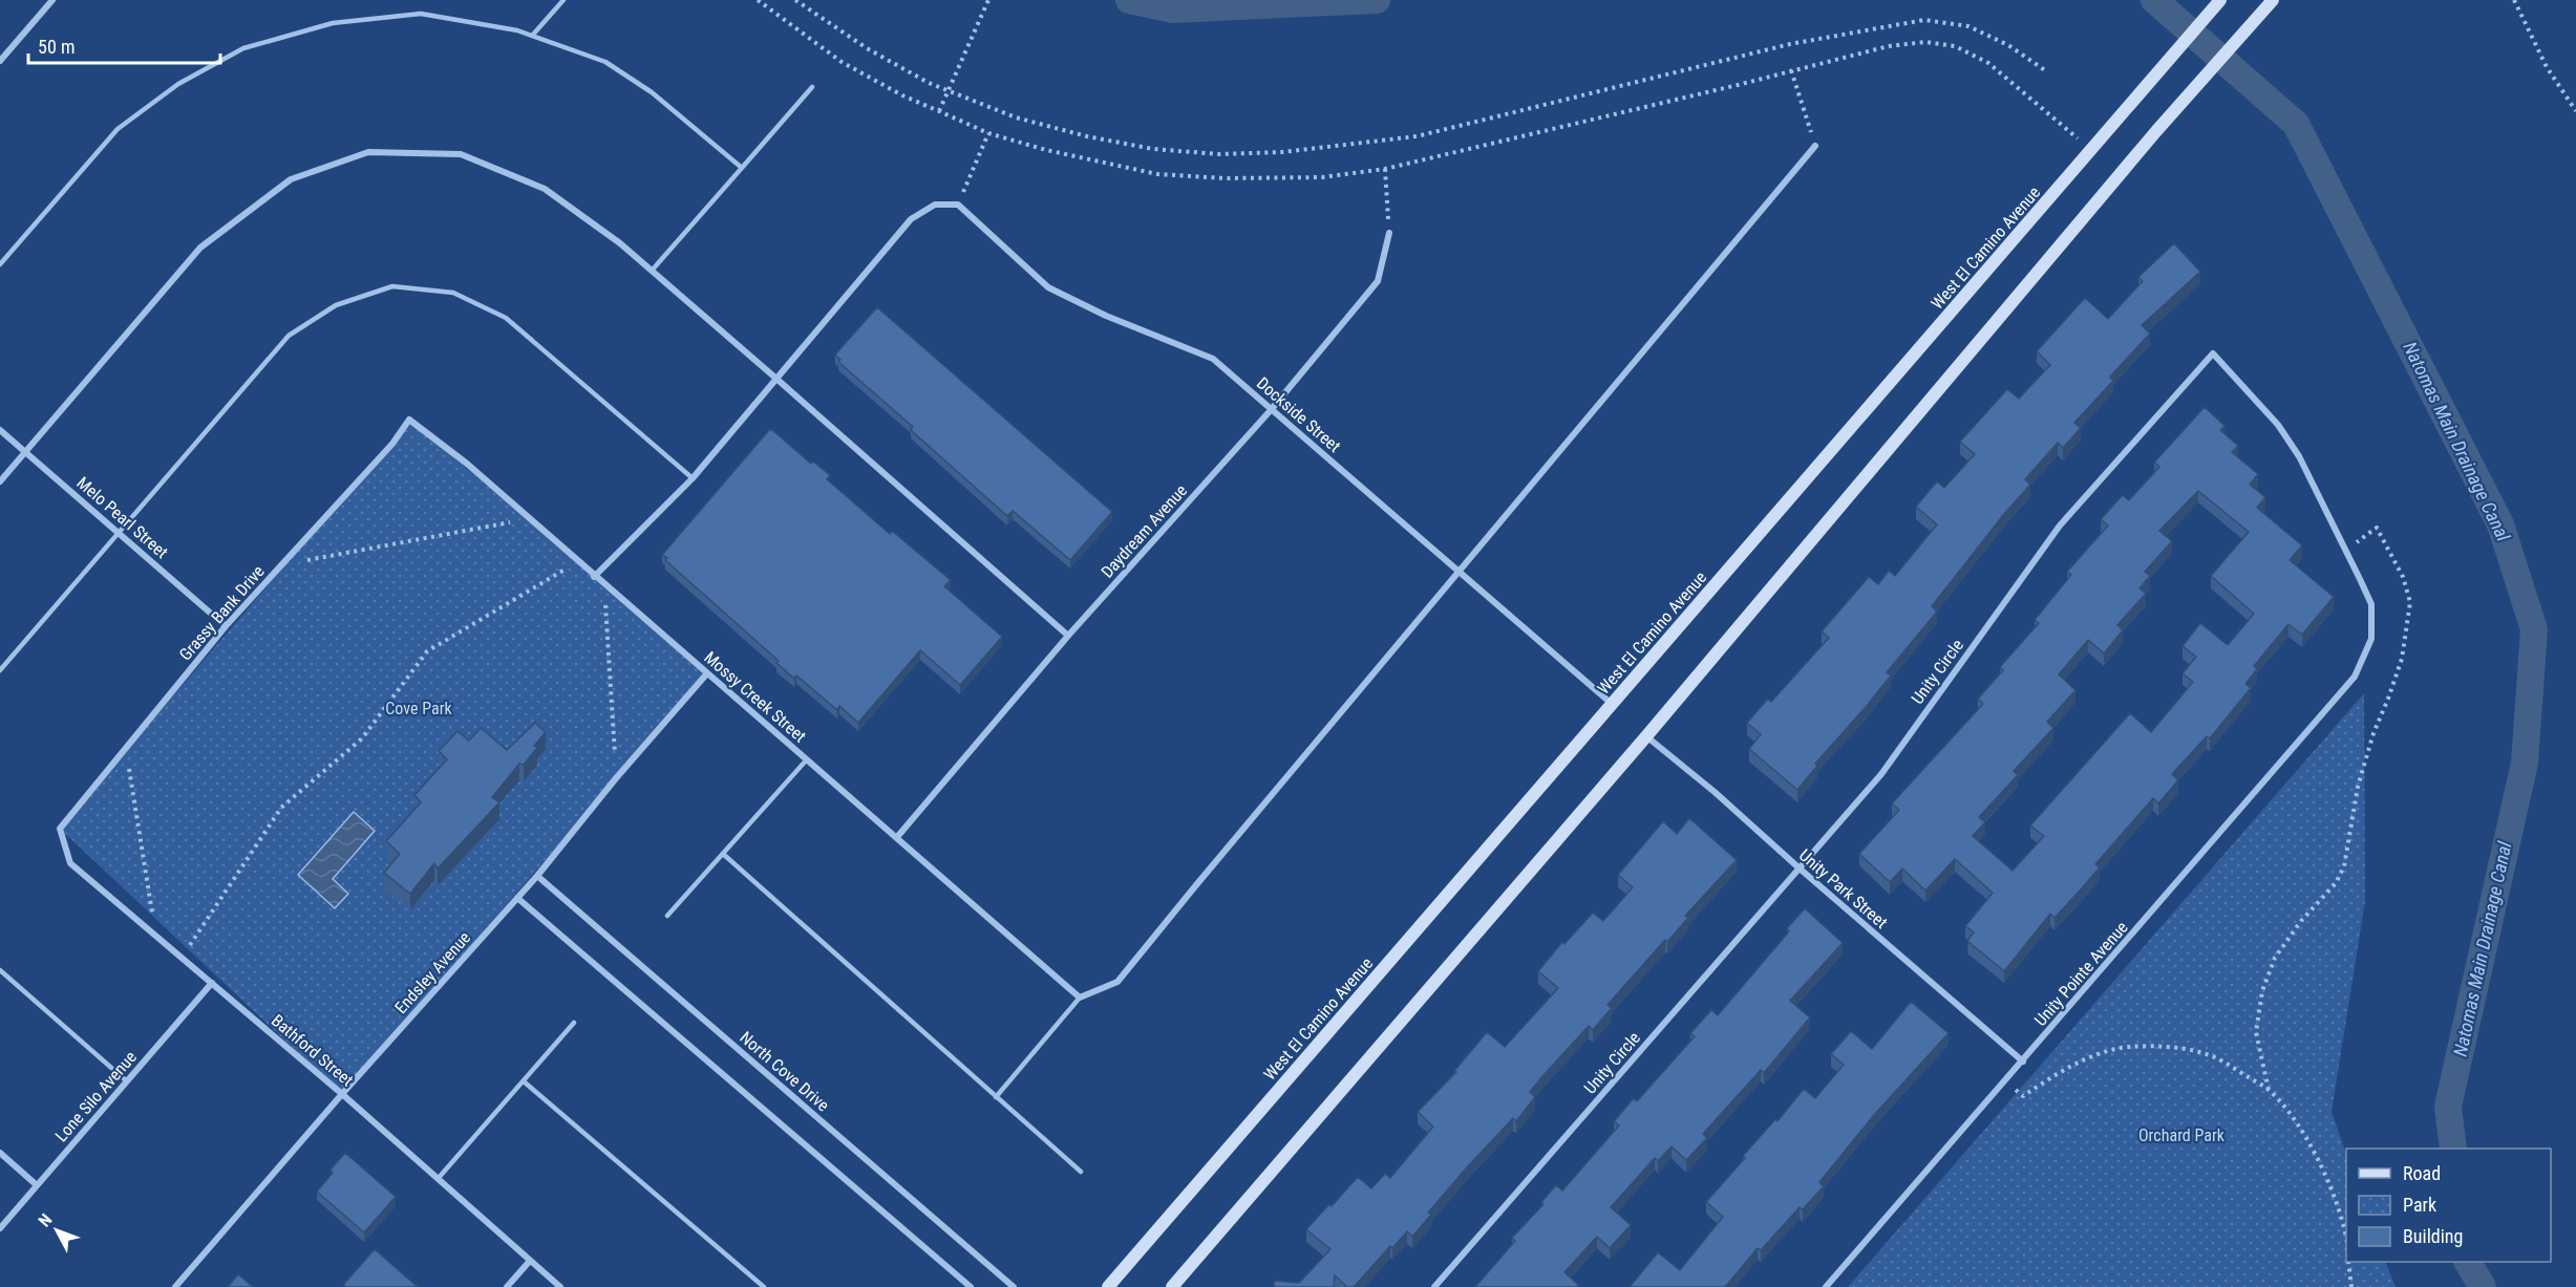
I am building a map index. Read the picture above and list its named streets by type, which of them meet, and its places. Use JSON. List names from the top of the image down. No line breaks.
{"streets":{"main road":["West El Camino Avenue"],"street":["Dockside Street","Melo Pearl Street","Daydream Avenue","Grassy Bank Drive","Unity Circle","Mossy Creek Street","Unity Park Street","Endsley Avenue","Unity Pointe Avenue","Bathford Street","North Cove Drive","Lone Silo Avenue"]},"crossings":[["West El Camino Avenue","Dockside Street"],["Dockside Street","Daydream Avenue"],["Melo Pearl Street","Grassy Bank Drive"],["Daydream Avenue","Mossy Creek Street"],["Grassy Bank Drive","Mossy Creek Street"],["Grassy Bank Drive","Bathford Street"],["Unity Circle","Unity Park Street"],["Unity Circle","Unity Pointe Avenue"],["Mossy Creek Street","Endsley Avenue"],["Unity Park Street","Unity Pointe Avenue"],["Endsley Avenue","Bathford Street"],["Endsley Avenue","North Cove Drive"],["Bathford Street","Lone Silo Avenue"]],"water":["Natomas Main Drainage Canal"],"parks":["Cove Park","Orchard Park"],"legend":["Road","Park","Building"],"scale_bar":"50 m","north":"top left"}
